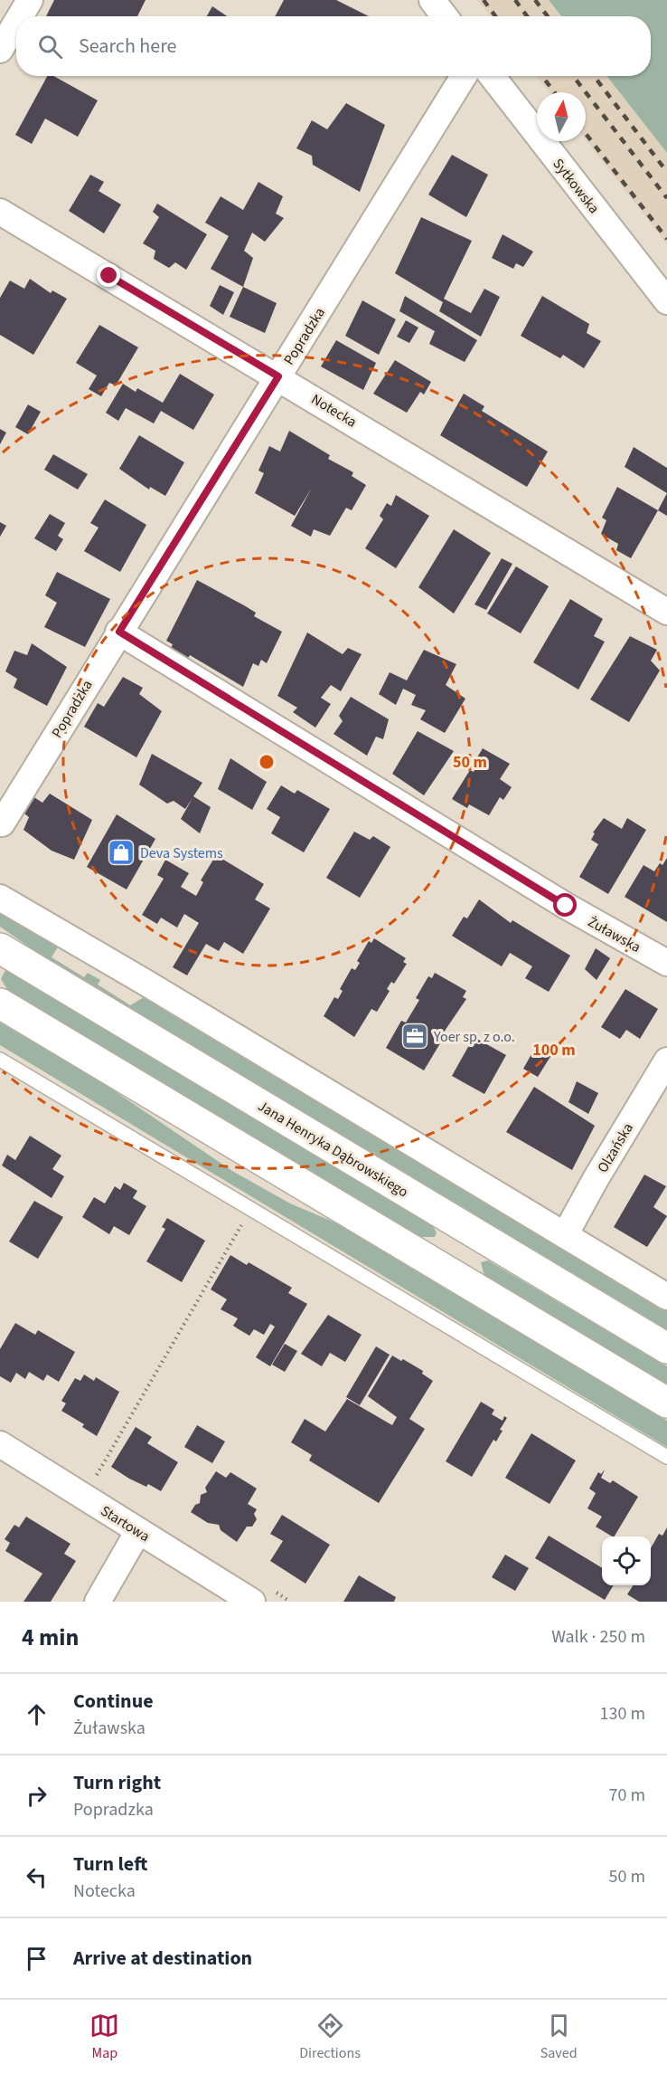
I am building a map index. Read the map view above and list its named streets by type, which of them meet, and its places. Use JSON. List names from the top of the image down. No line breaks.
{"streets":{"main road":["Jana Henryka Dąbrowskiego"],"street":["Sytkowska","Popradzka","Notecka","Żuławska","Olzańska","Startowa"]},"crossings":[["Popradzka","Notecka"],["Popradzka","Żuławska"]],"places":{"shop":["Deva Systems"],"office":["Yoer sp. z o.o."]},"north":"top","page":{"search":"Search here","heading":["4 min","Walk · 250 m"],"list":[["Continue","Żuławska","130 m"],["Turn right","Popradzka","70 m"],["Turn left","Notecka","50 m"],"Arrive at destination"],"nav":["Map","Directions","Saved"]},"rings":["50 m","100 m"]}
